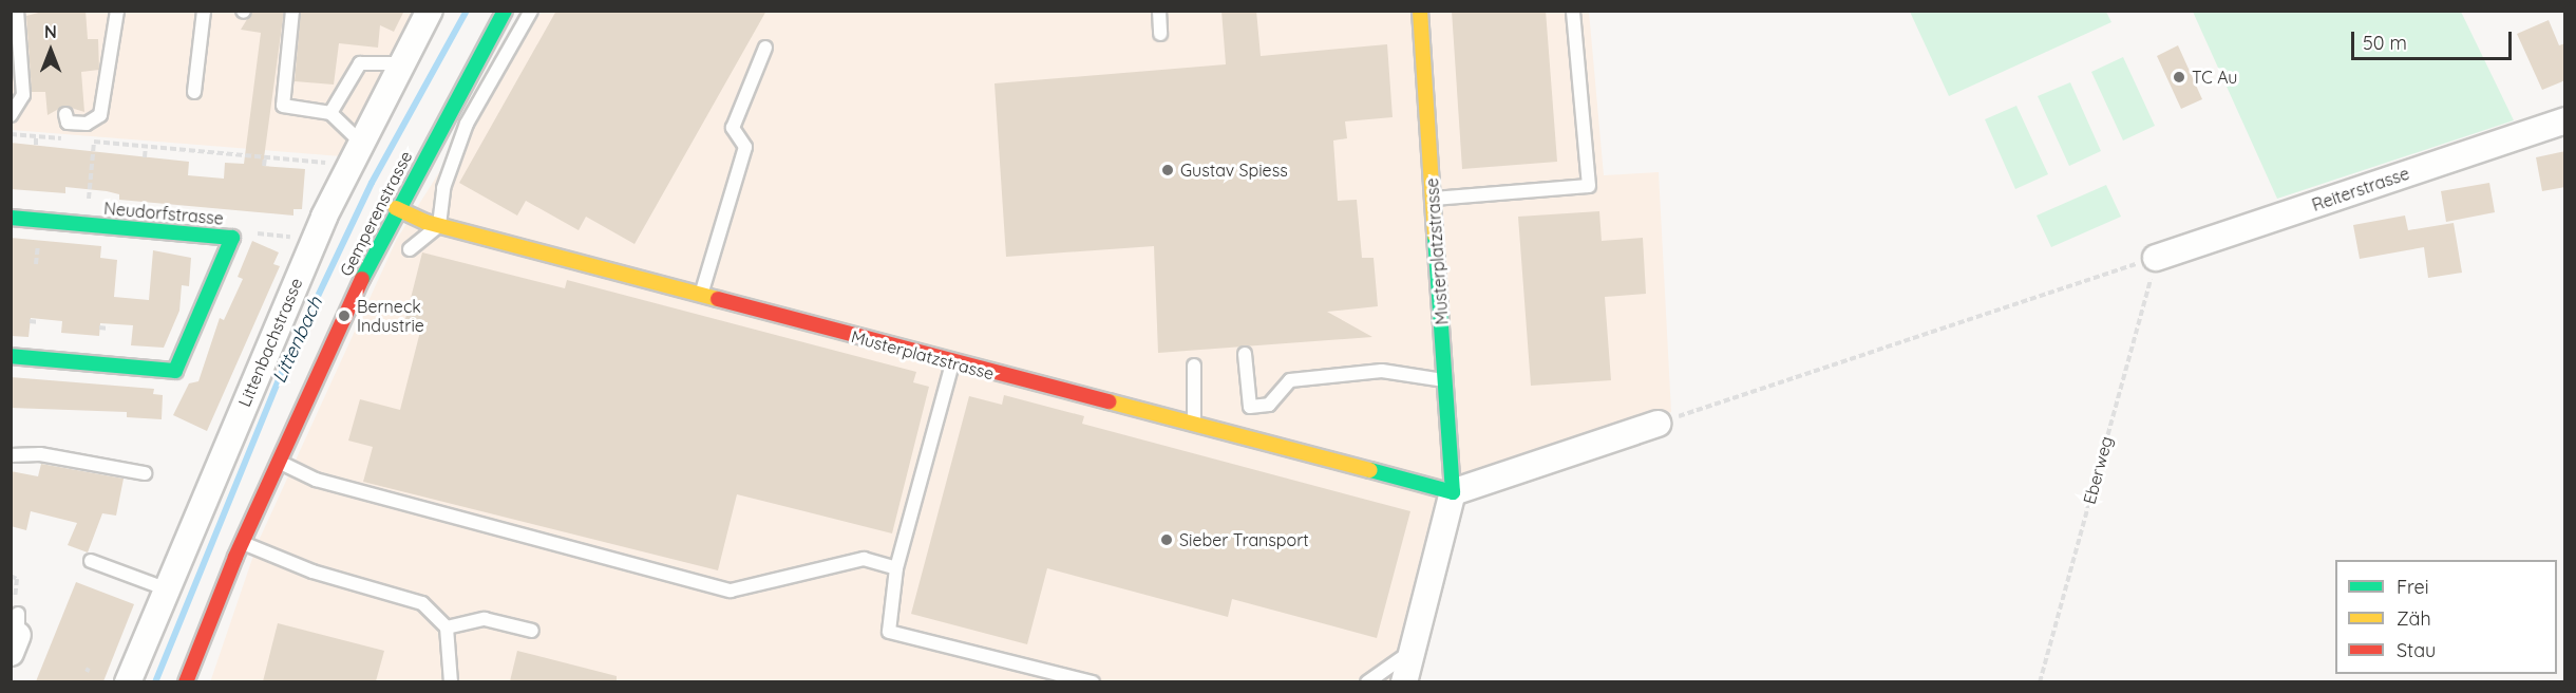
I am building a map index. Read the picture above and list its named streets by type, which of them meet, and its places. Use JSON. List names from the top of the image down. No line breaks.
{"streets":{"street":["Reiterstrasse","Neudorfstrasse","Gemperenstrasse","Musterplatzstrasse","Littenbachstrasse"],"path":["Eberweg"]},"crossings":[["Reiterstrasse","Eberweg"],["Gemperenstrasse","Musterplatzstrasse"]],"water":["Littenbach"],"places":["TC Au","Gustav Spiess","Berneck Industrie","Sieber Transport"],"legend":["Frei","Zäh","Stau"],"scale_bar":"50 m","north":"top"}
